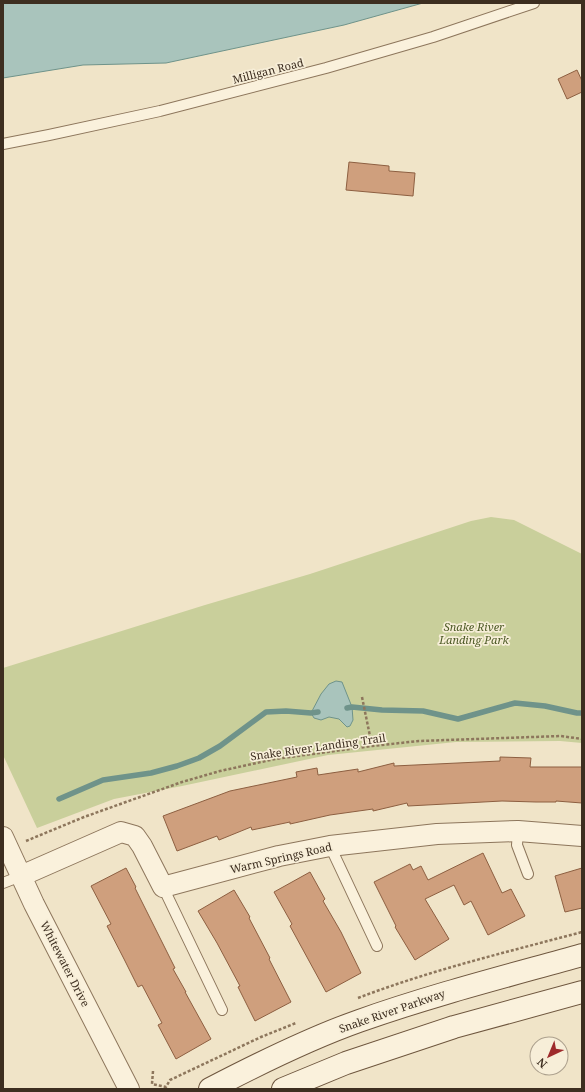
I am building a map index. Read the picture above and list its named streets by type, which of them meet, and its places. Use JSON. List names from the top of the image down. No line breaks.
{"streets":{"street":["Warm Springs Road","Whitewater Drive","Snake River Parkway"],"lane":["Milligan Road"],"path":["Snake River Landing Trail"]},"crossings":[["Snake River Landing Trail","Whitewater Drive"]],"parks":["Snake River Landing Park"],"north":"bottom left"}
